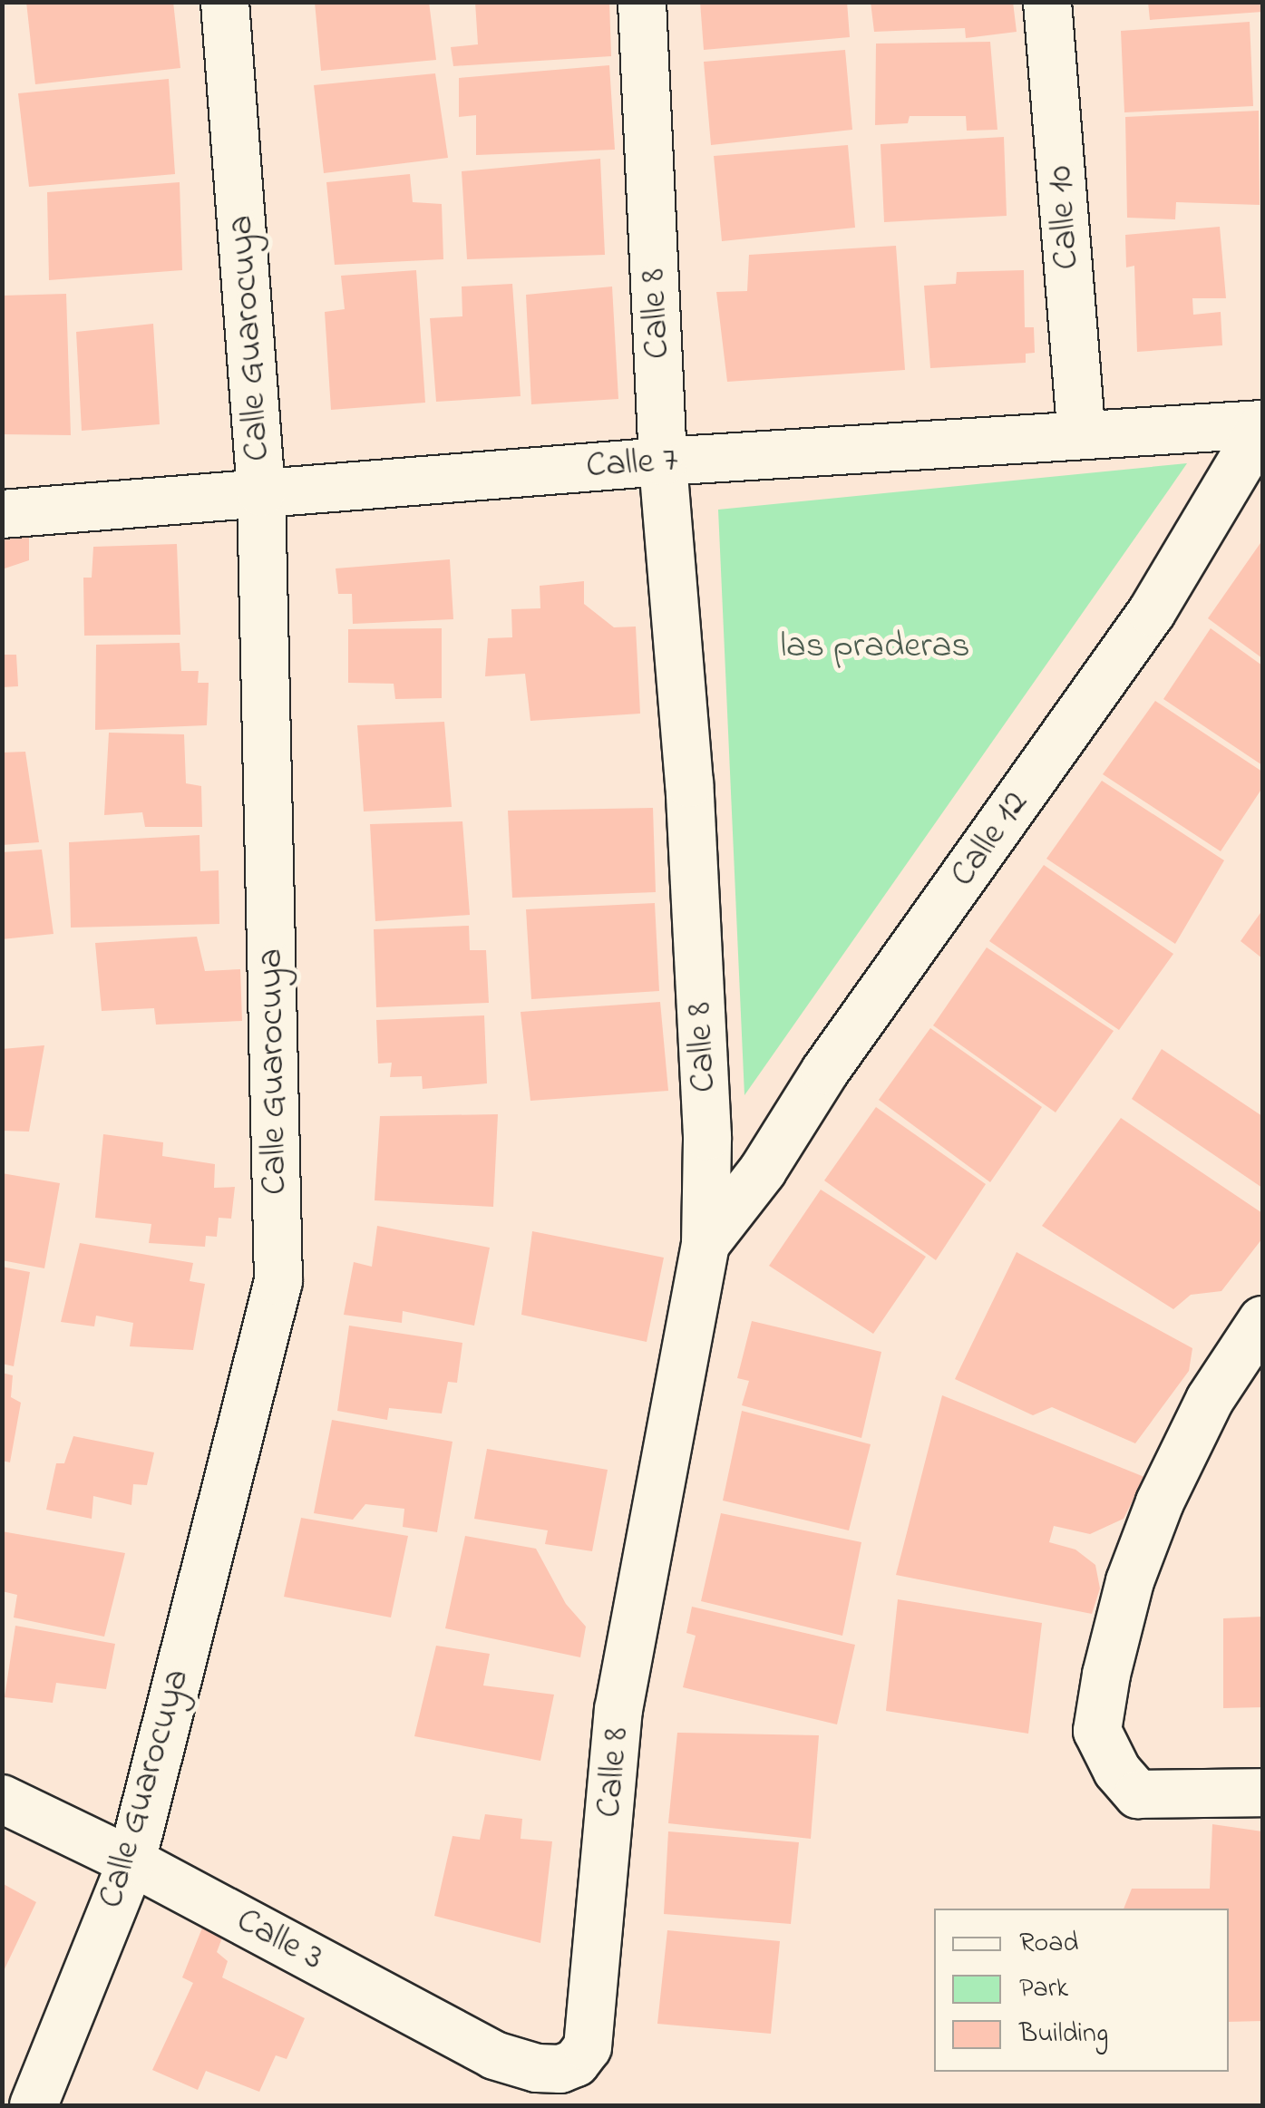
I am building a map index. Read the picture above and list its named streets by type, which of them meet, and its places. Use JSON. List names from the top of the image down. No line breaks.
{"streets":{"street":["Calle 10","Calle 8","Calle Guarocuya","Calle 7","Calle 12","Calle 3"]},"crossings":[["Calle 10","Calle 7"],["Calle 8","Calle 7"],["Calle 8","Calle 12"],["Calle 8","Calle 3"],["Calle Guarocuya","Calle 7"],["Calle Guarocuya","Calle 3"],["Calle 7","Calle 12"]],"parks":["las praderas"],"legend":["Road","Park","Building"]}
